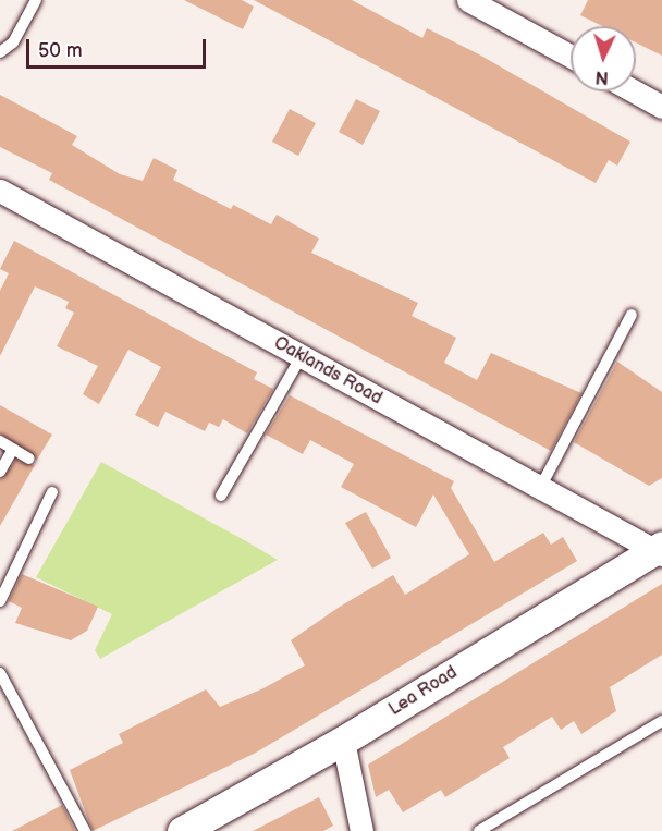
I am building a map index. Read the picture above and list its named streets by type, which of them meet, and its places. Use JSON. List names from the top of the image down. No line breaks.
{"streets":{"street":["Oaklands Road","Lea Road"]},"crossings":[["Oaklands Road","Lea Road"]],"scale_bar":"50 m","north":"bottom"}
